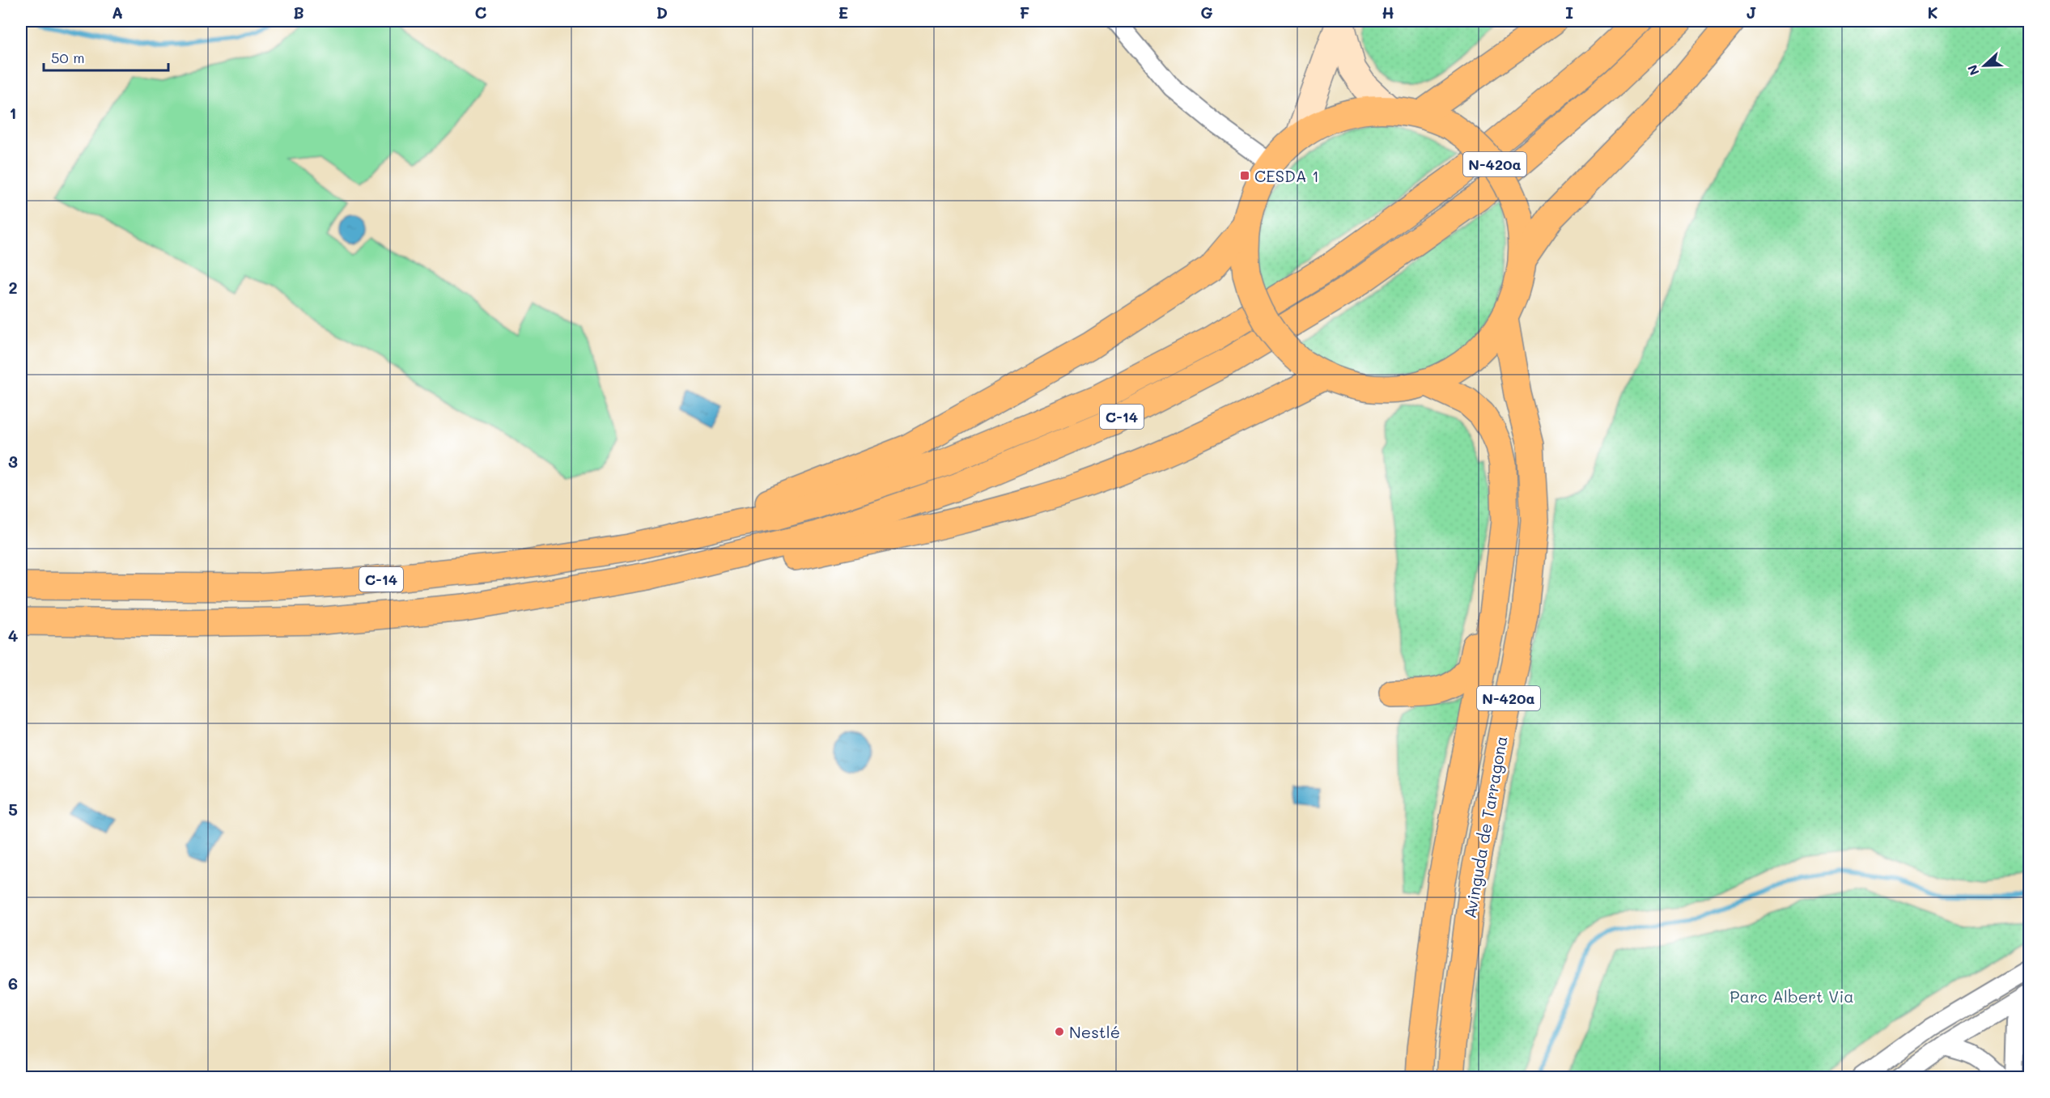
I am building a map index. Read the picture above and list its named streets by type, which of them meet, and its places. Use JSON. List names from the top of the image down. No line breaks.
{"streets":{"main road":["N-420a","C-14","Avinguda de Tarragona"]},"crossings":[["N-420a","Avinguda de Tarragona"]],"parks":["Parc Albert Via"],"places":{"transit":["CESDA 1"],"other":["Nestlé"]},"scale_bar":"50 m","north":"left","grid":{"columns":["A","B","C","D","E","F","G","H","I","J","K"],"rows":["1","2","3","4","5","6"]}}
